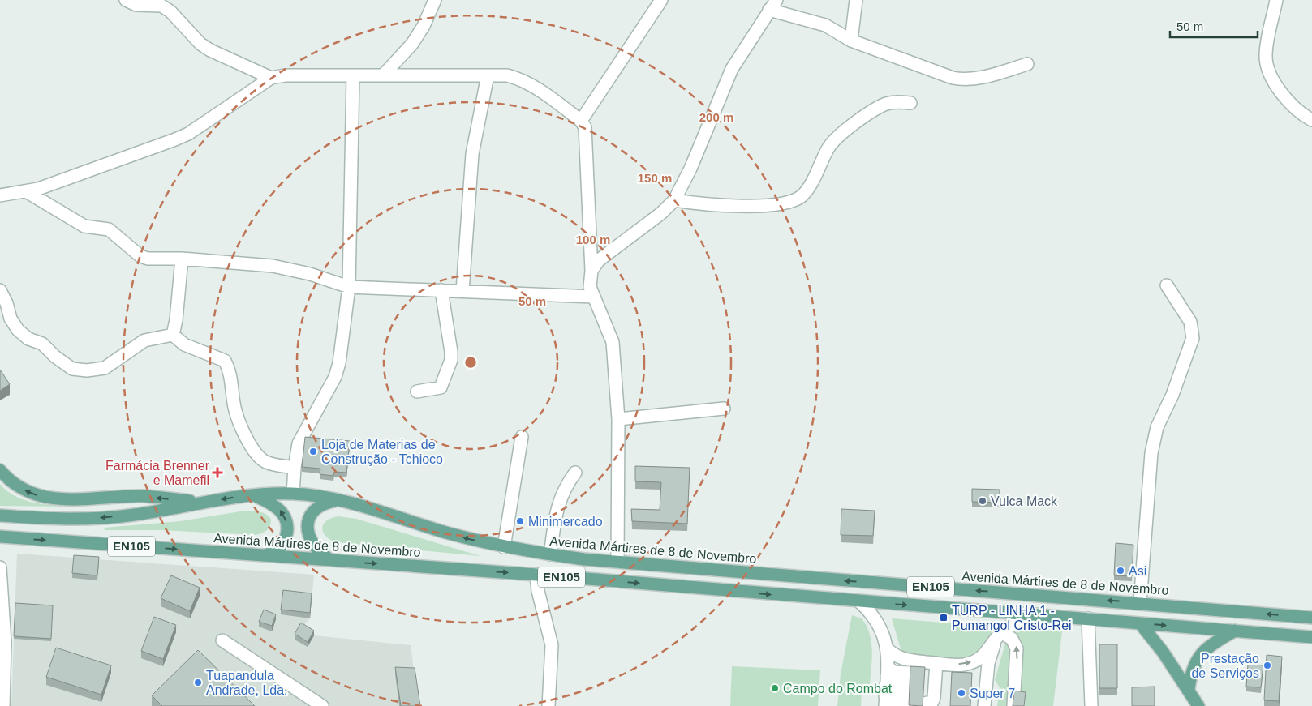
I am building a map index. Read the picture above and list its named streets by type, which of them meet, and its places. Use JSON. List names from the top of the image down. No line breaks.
{"streets":{"main road":["Avenida Mártires de 8 de Novembro","EN105"]},"places":{"other":["Loja de Materias de Construção - Tchioco","Vulca Mack","Minimercado","Asi","Prestação de Serviços","Tuapandula Andrade, Lda.","Campo do Rombat","Super 7"],"health":["Farmácia Brenner e Mamefil"],"transit":["TURP - LINHA 1 - Pumangol Cristo-Rei"]},"scale_bar":"50 m","rings":["200 m","150 m","100 m","50 m"]}
